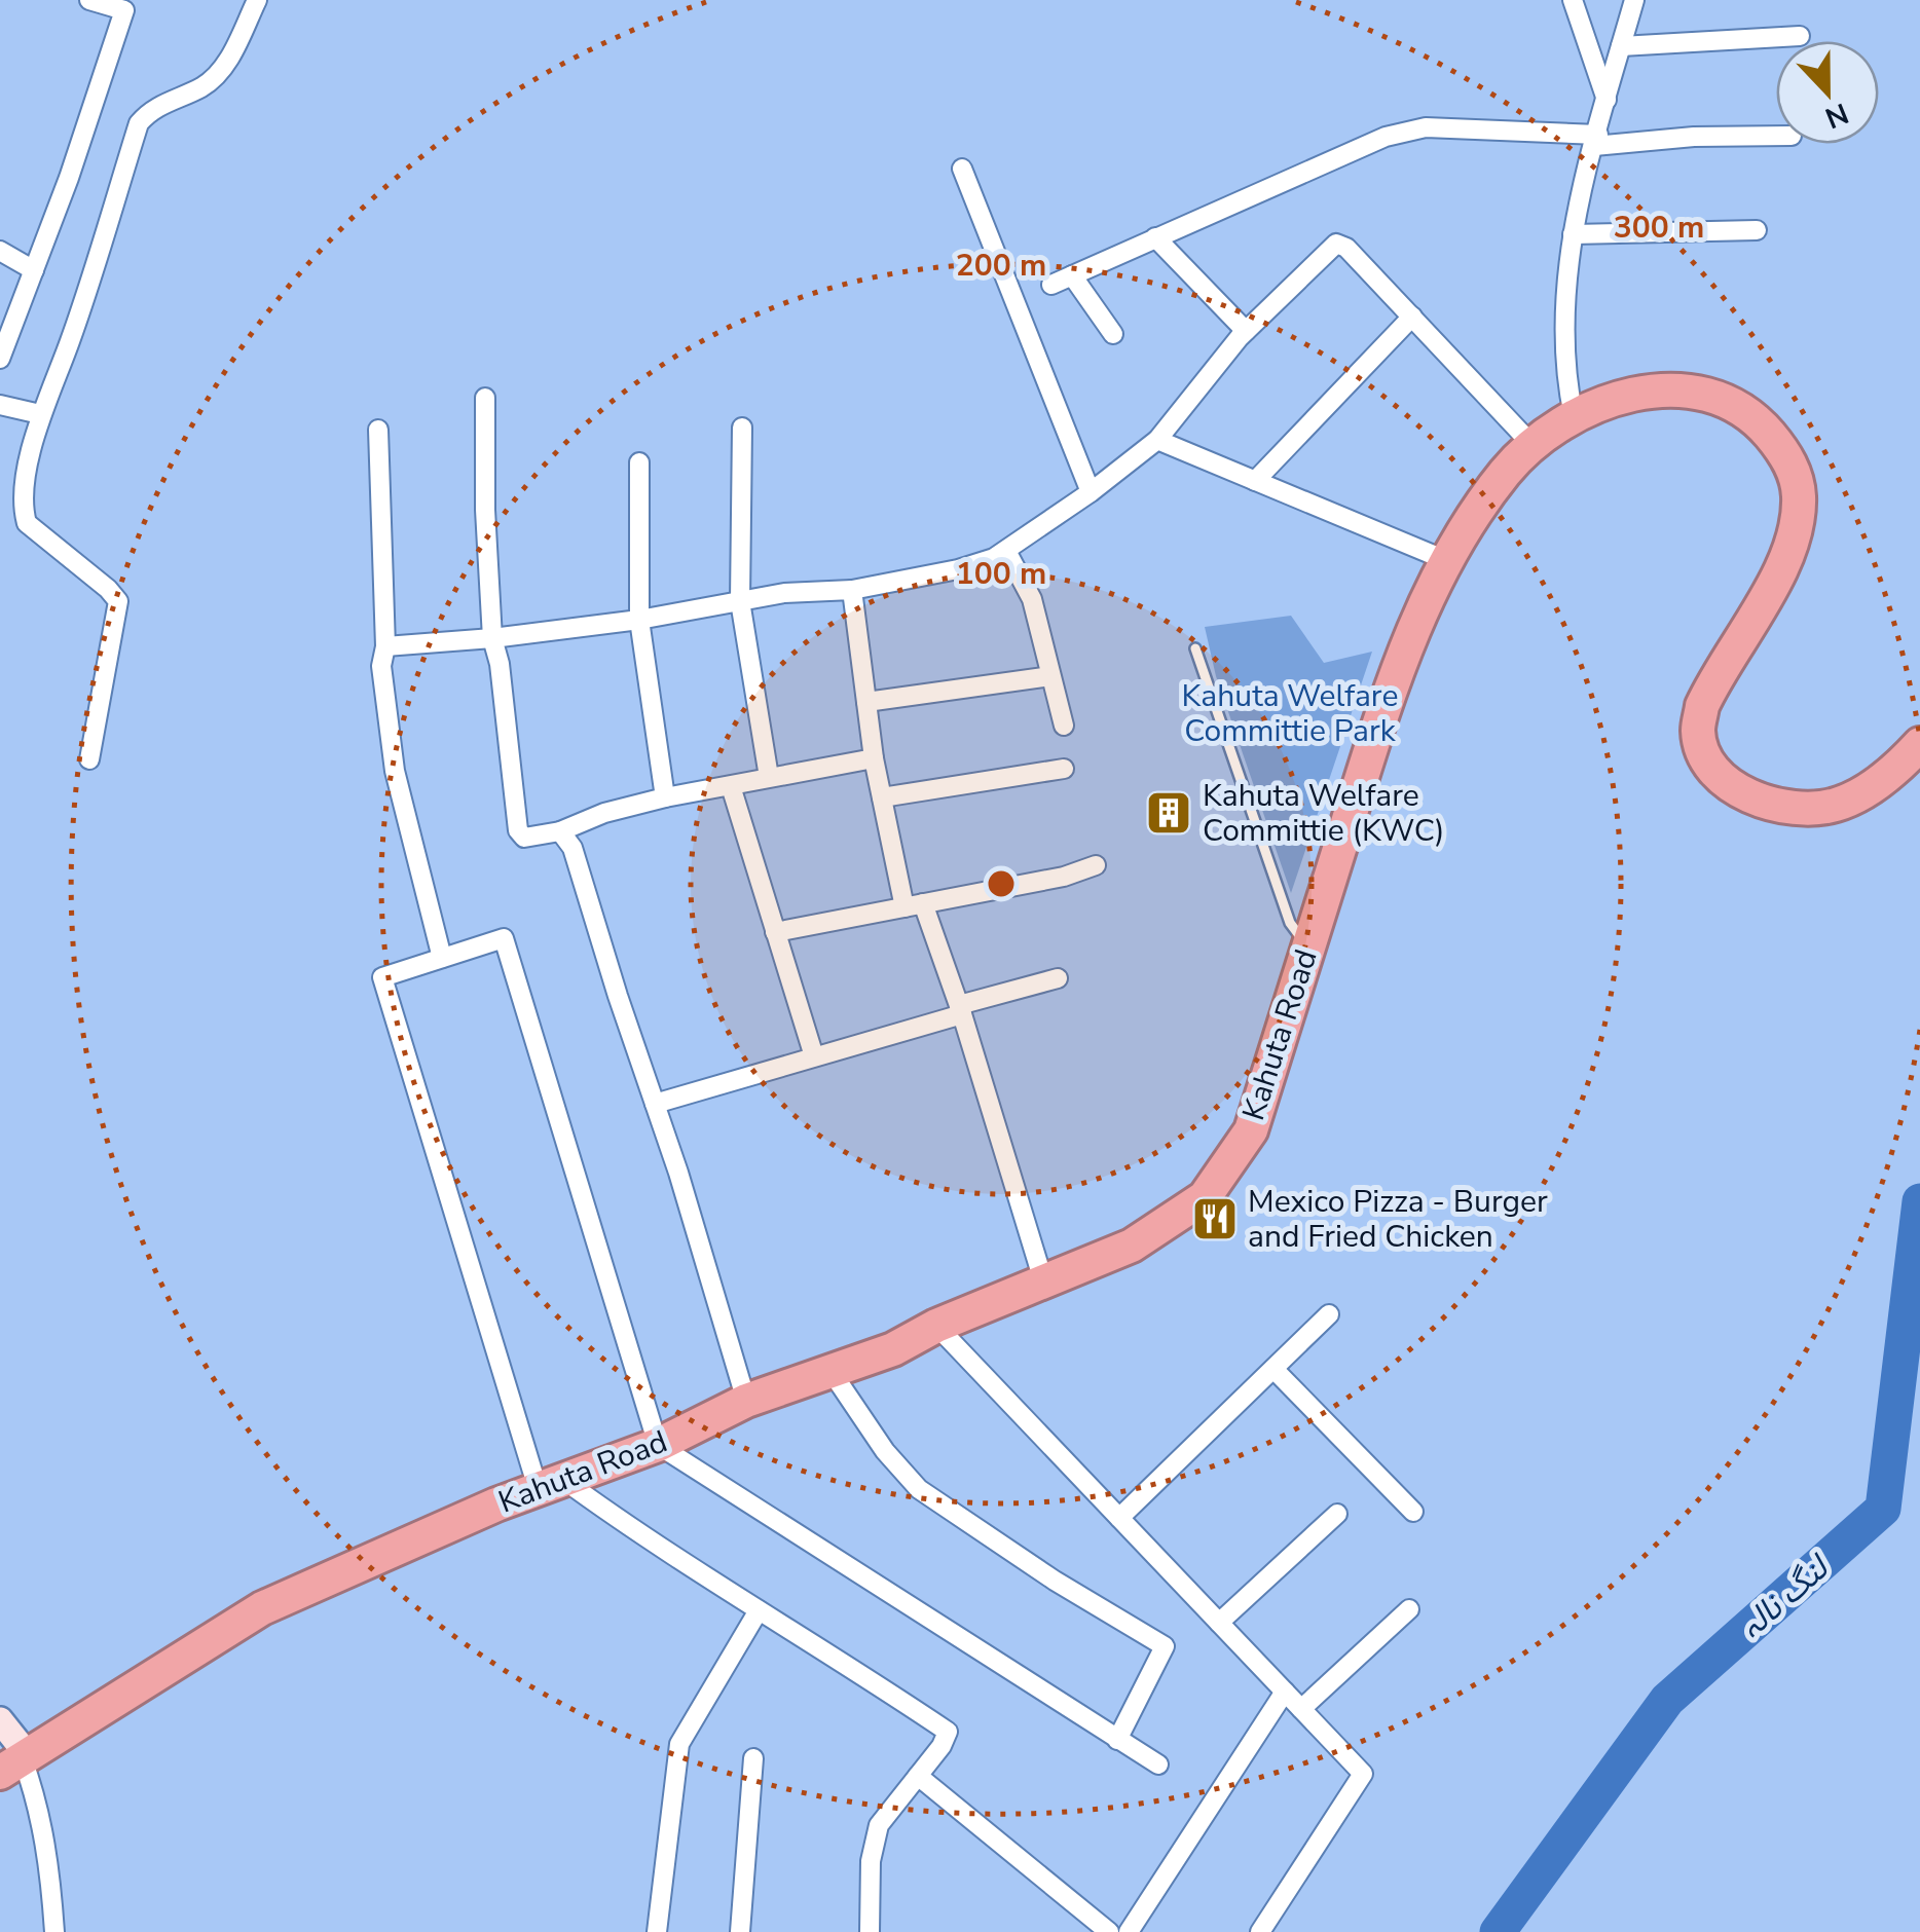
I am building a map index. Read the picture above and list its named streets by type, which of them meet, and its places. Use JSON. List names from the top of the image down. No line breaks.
{"streets":{"highway":["Kahuta Road"]},"water":["لنگ نالہ"],"parks":["Kahuta Welfare Committie Park"],"places":{"building":["Kahuta Welfare Committie (KWC)"],"restaurant":["Mexico Pizza - Burger and Fried Chicken"]},"north":"bottom","rings":["300 m","200 m","100 m"]}
